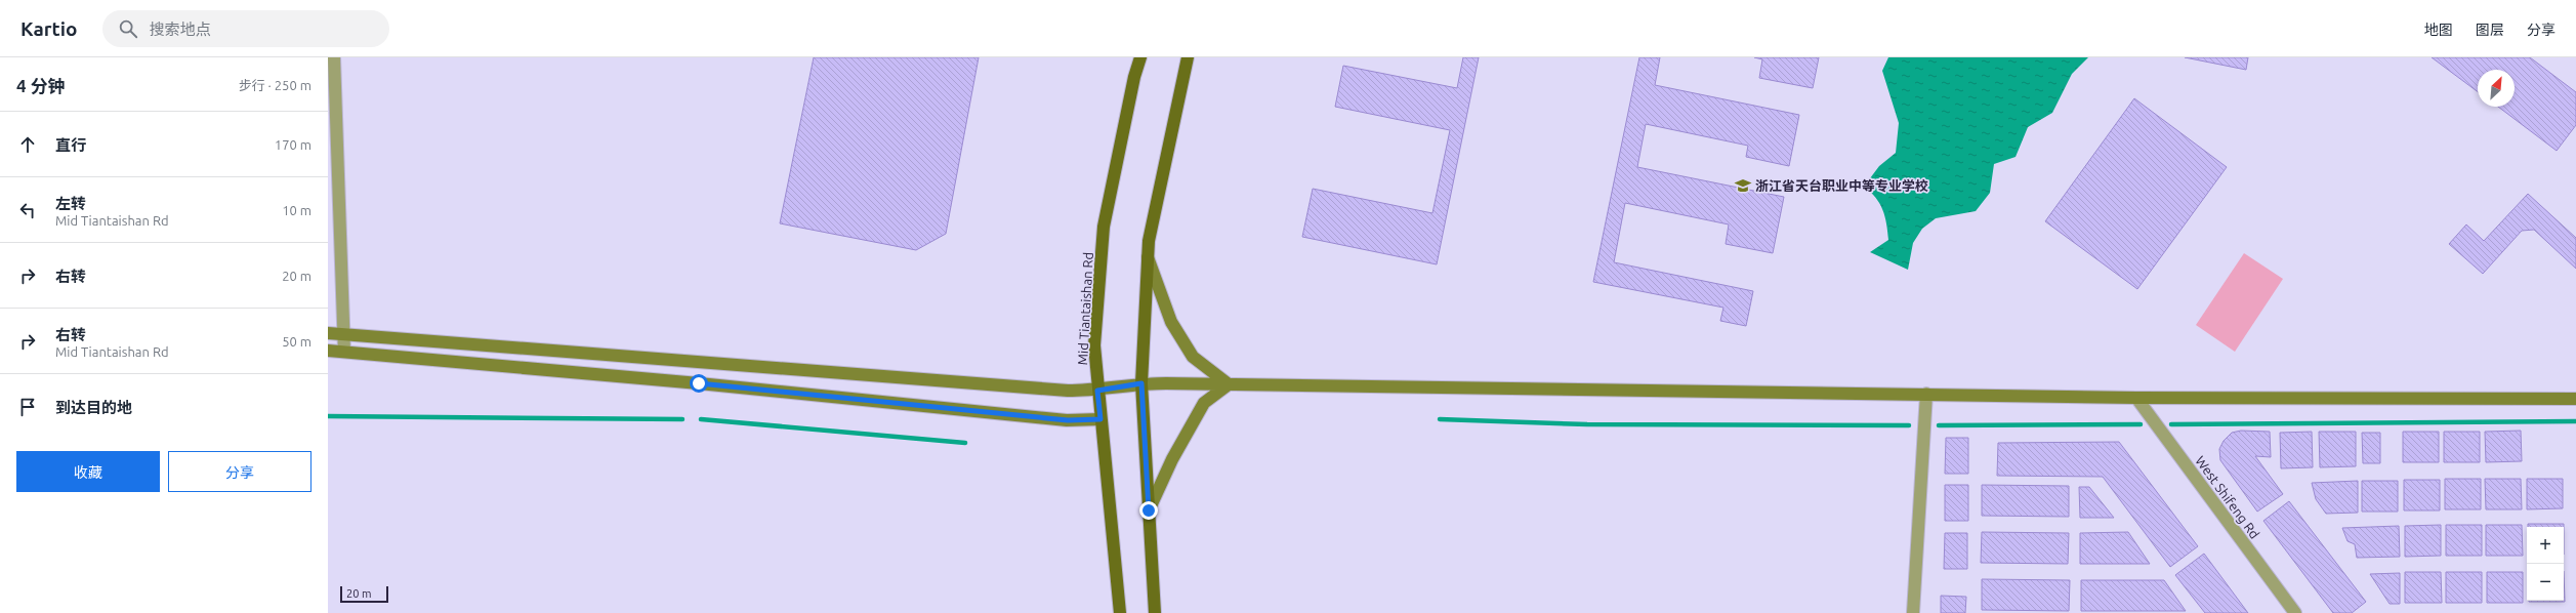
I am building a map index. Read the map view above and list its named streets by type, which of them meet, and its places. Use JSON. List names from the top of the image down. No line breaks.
{"streets":{"main road":["Mid Tiantaishan Rd"],"street":["West Shifeng Rd"]},"places":{"school or university":["浙江省天台职业中等专业学校"]},"scale_bar":"20 m","north":"top right","page":{"header":"Kartio","search":"搜索地点","nav":["地图","图层","分享"],"heading":["4 分钟","步行 · 250 m"],"list":[["直行","170 m"],["左转","Mid Tiantaishan Rd","10 m"],["右转","20 m"],["右转","Mid Tiantaishan Rd","50 m"],"到达目的地"],"buttons":["收藏","分享"],"map_buttons":["+","−"],"scale":"20 m"}}
